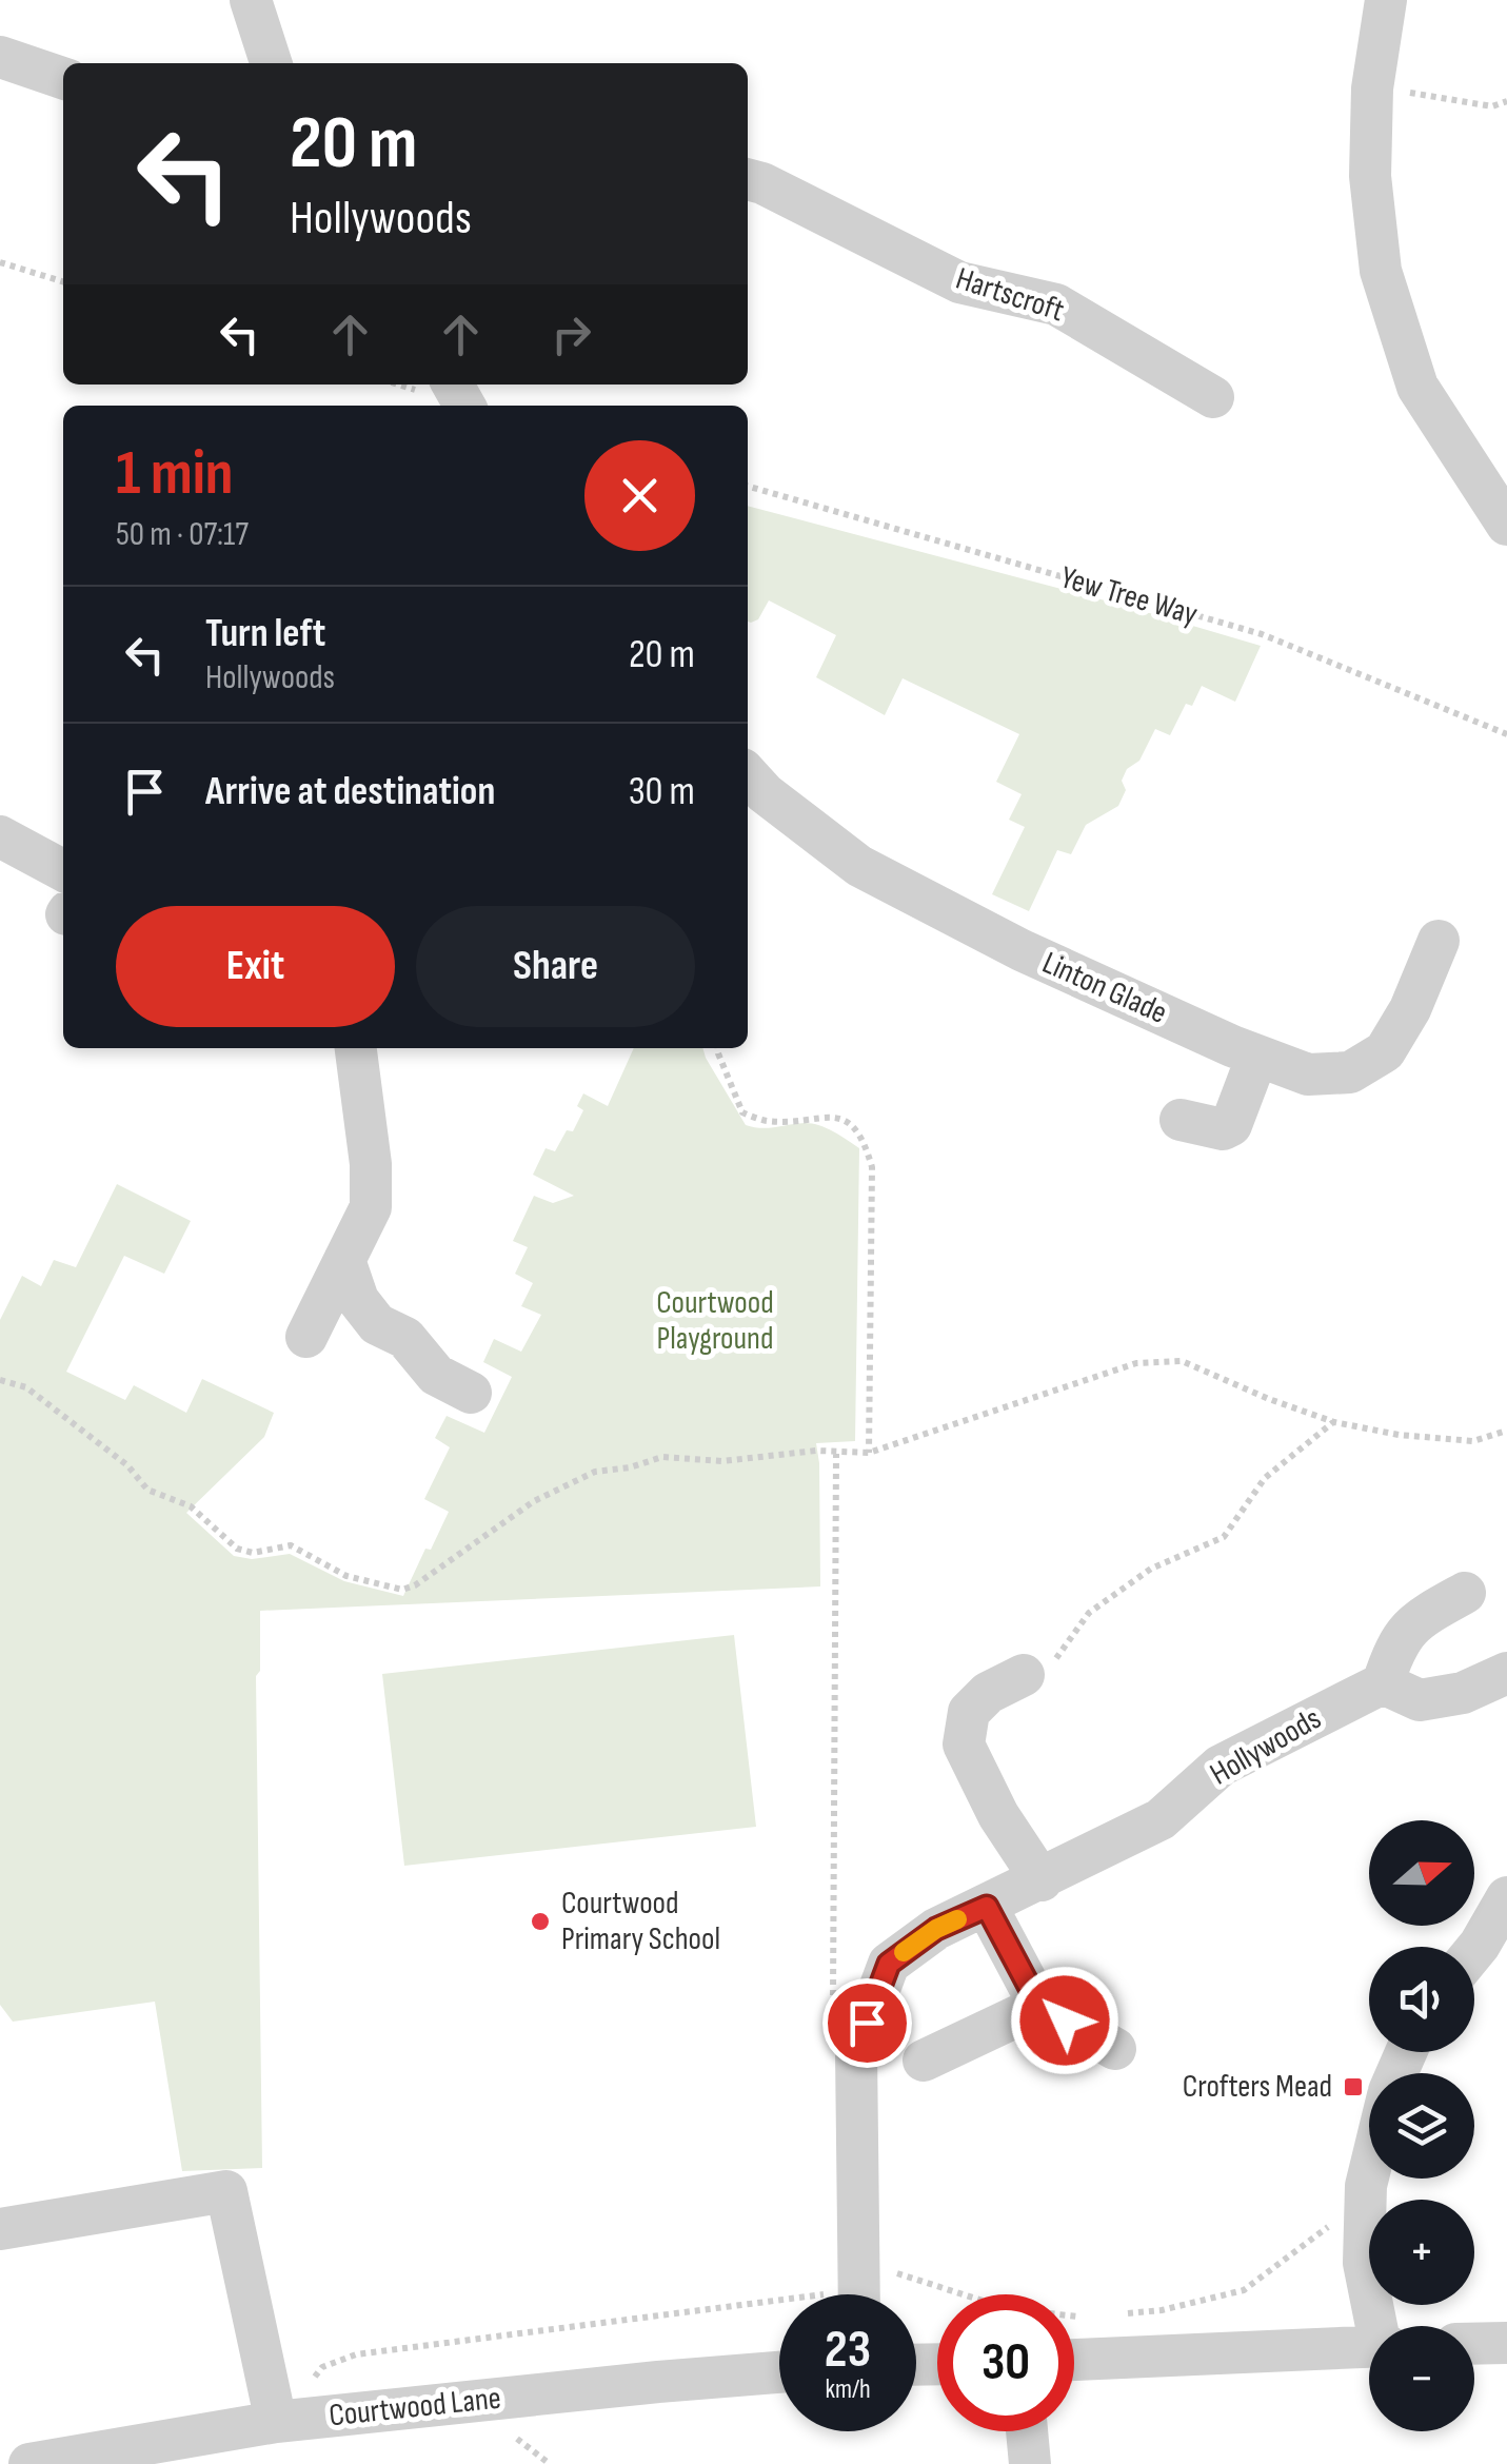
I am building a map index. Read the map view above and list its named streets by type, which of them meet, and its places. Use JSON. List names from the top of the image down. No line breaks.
{"streets":{"street":["Hartscroft","Linton Glade","Hollywoods","Courtwood Lane"],"path":["Yew Tree Way"]},"parks":["Courtwood Playground"],"places":{"other":["Courtwood Primary School"],"transit":["Crofters Mead"]},"north":"right","page":{"turn":["20 m","Hollywoods"],"heading":["1 min","50 m · 07:17"],"list":[{"name":"Turn left","note":"Hollywoods","value":"20 m"},{"name":"Arrive at destination","value":"30 m"}],"buttons":["Exit","Share"],"map_buttons":["+","−"],"speed":"23 km/h","limit":"30"}}
